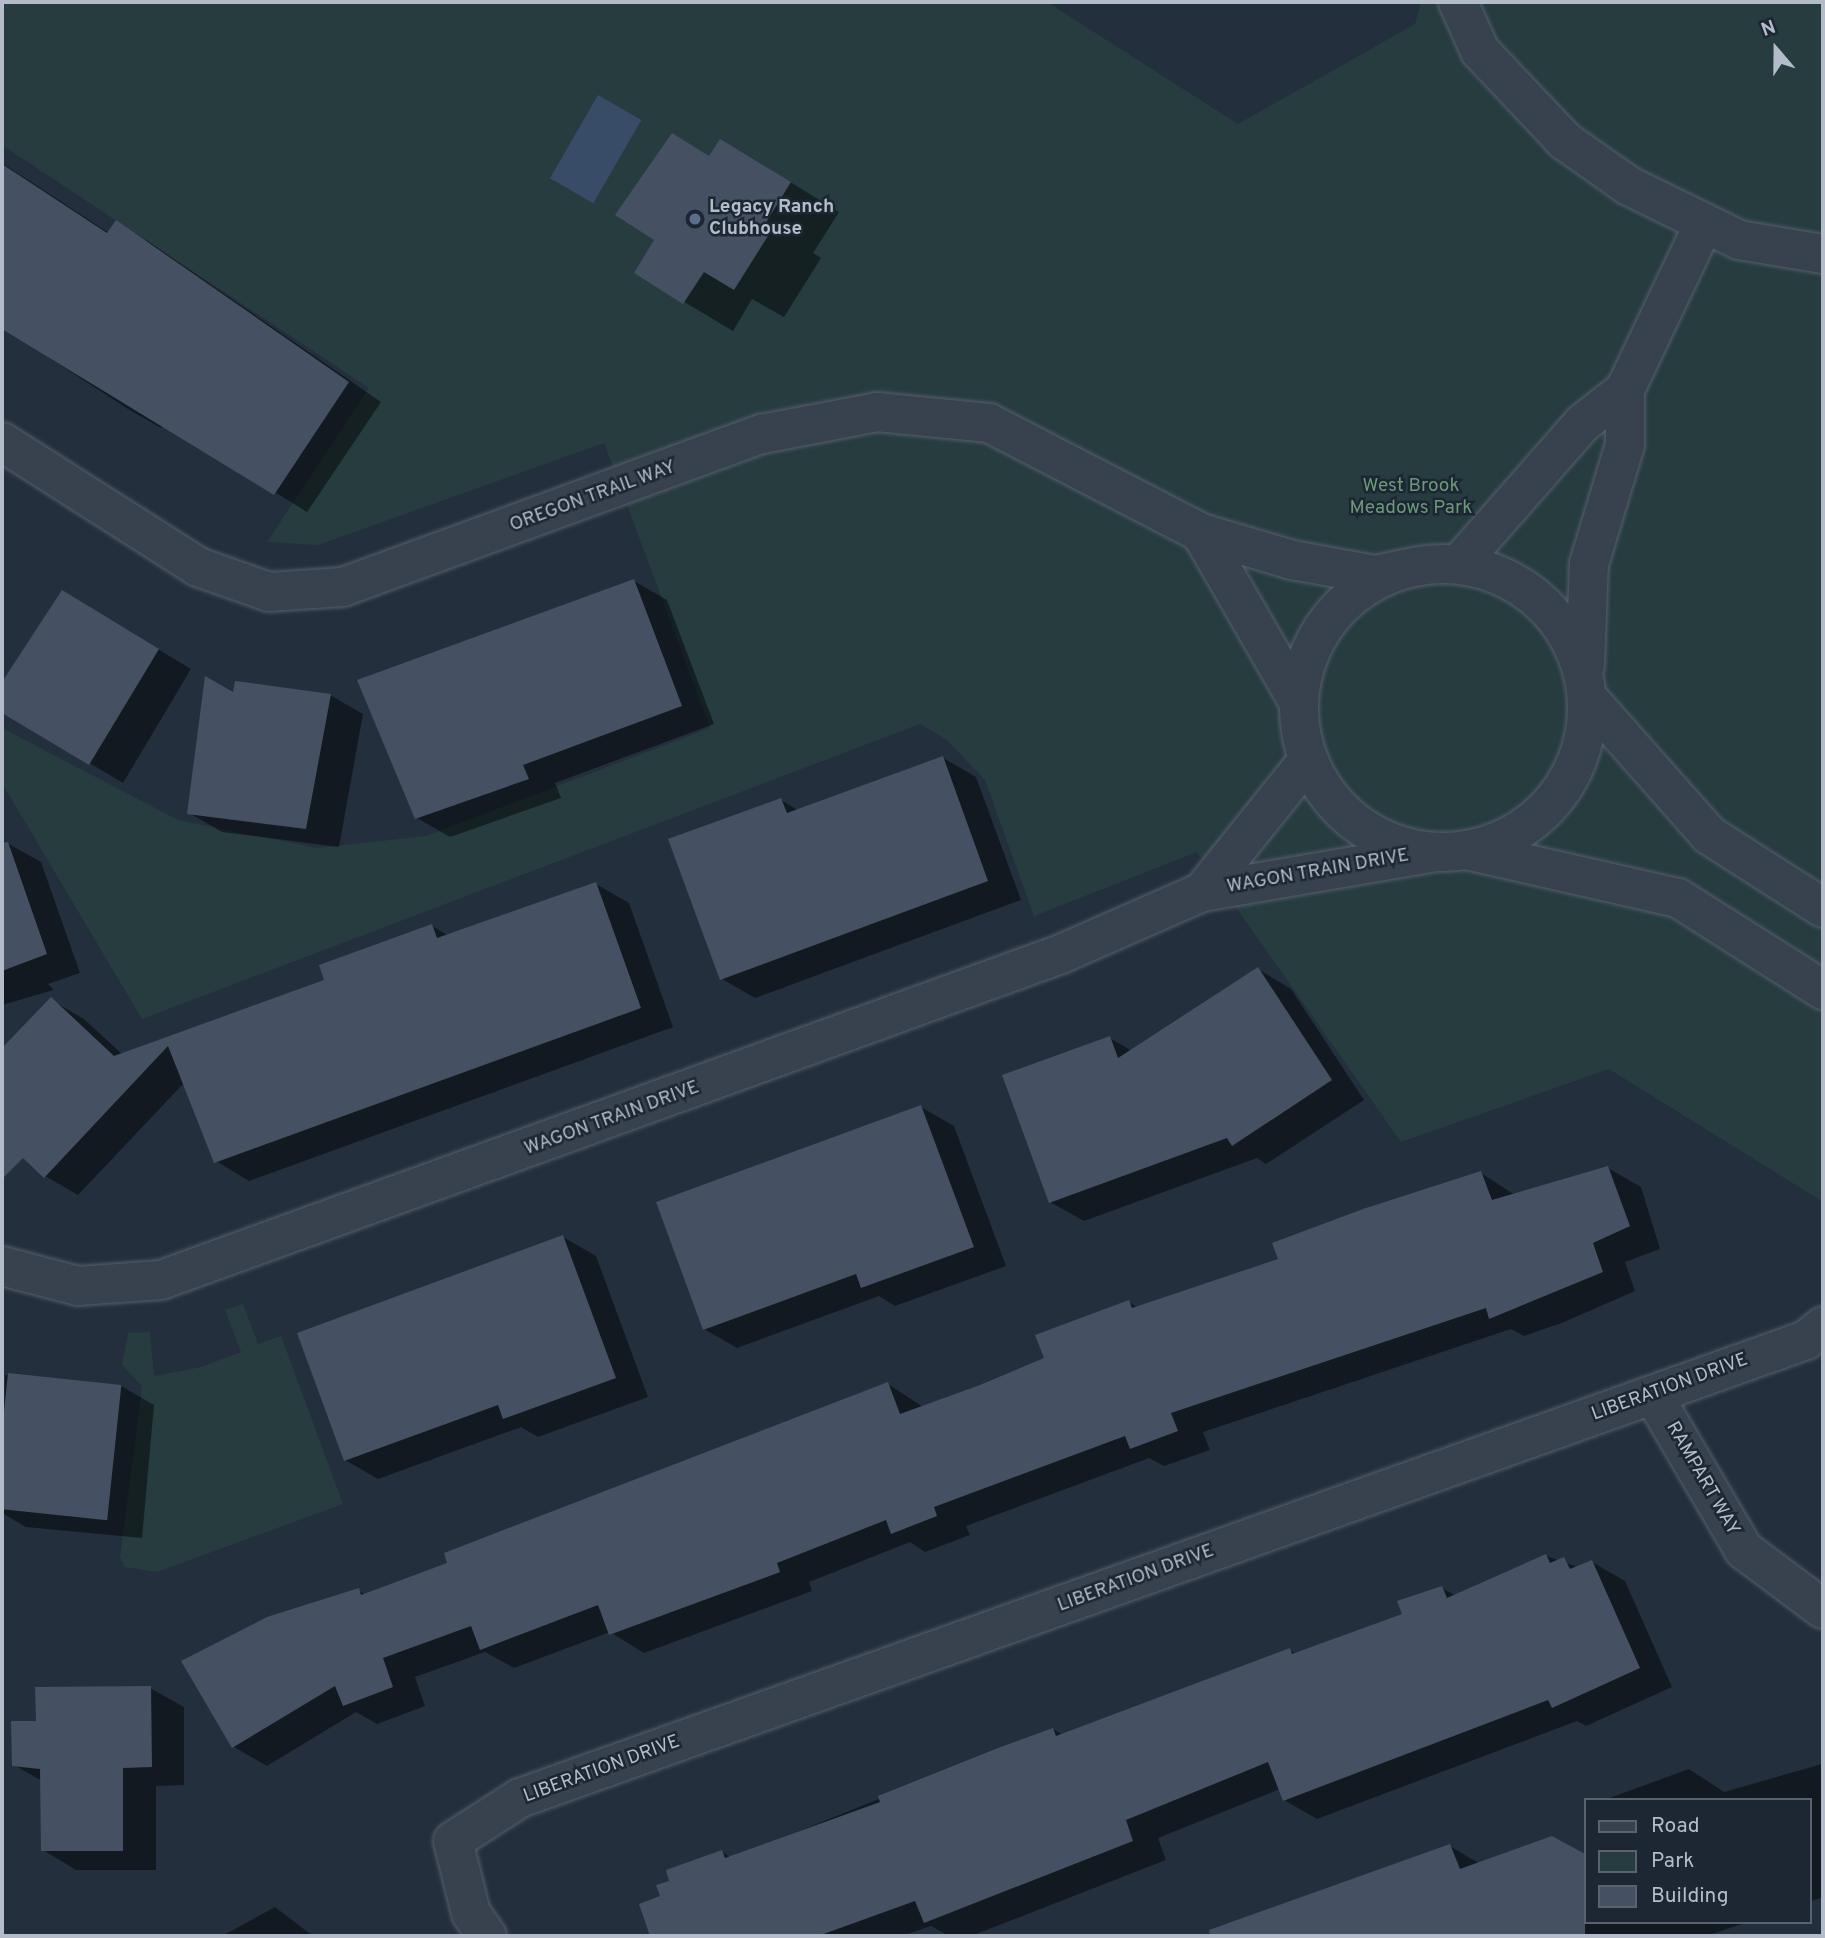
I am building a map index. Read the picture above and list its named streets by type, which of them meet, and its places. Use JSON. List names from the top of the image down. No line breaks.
{"streets":{"street":["OREGON TRAIL WAY","WAGON TRAIN DRIVE","LIBERATION DRIVE","RAMPART WAY"]},"crossings":[["LIBERATION DRIVE","RAMPART WAY"]],"parks":["West Brook Meadows Park"],"places":["Legacy Ranch Clubhouse"],"legend":["Road","Park","Building"],"north":"top"}
